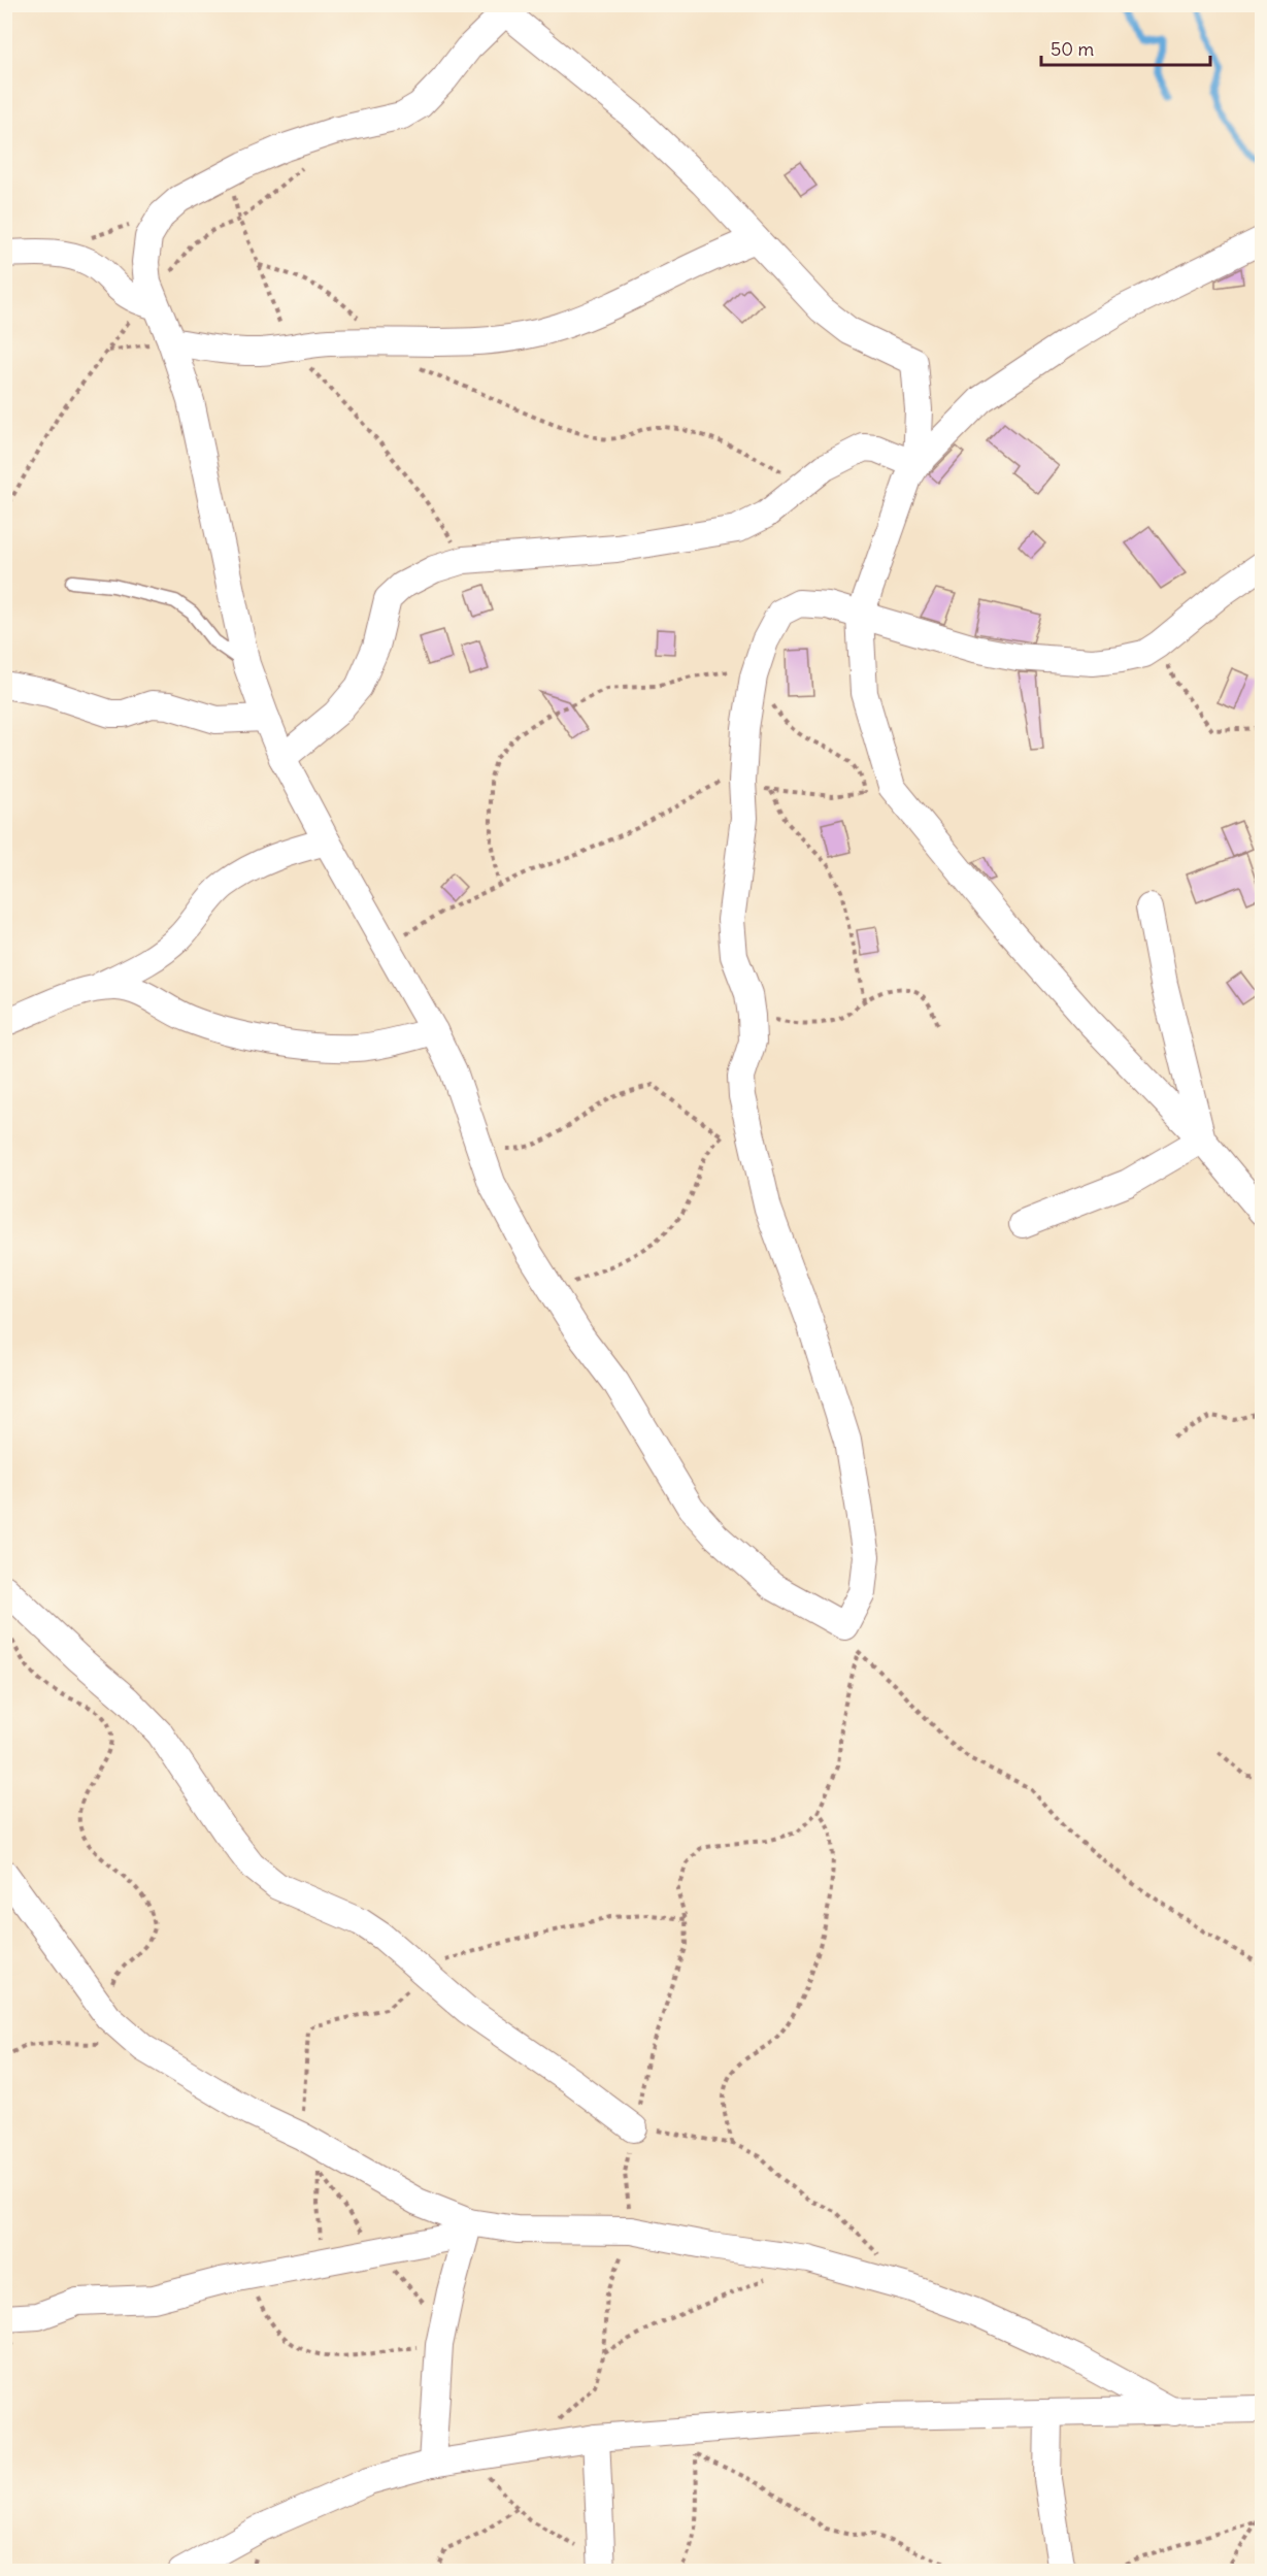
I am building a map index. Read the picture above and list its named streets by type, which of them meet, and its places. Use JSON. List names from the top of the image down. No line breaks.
{"scale_bar":"50 m"}
